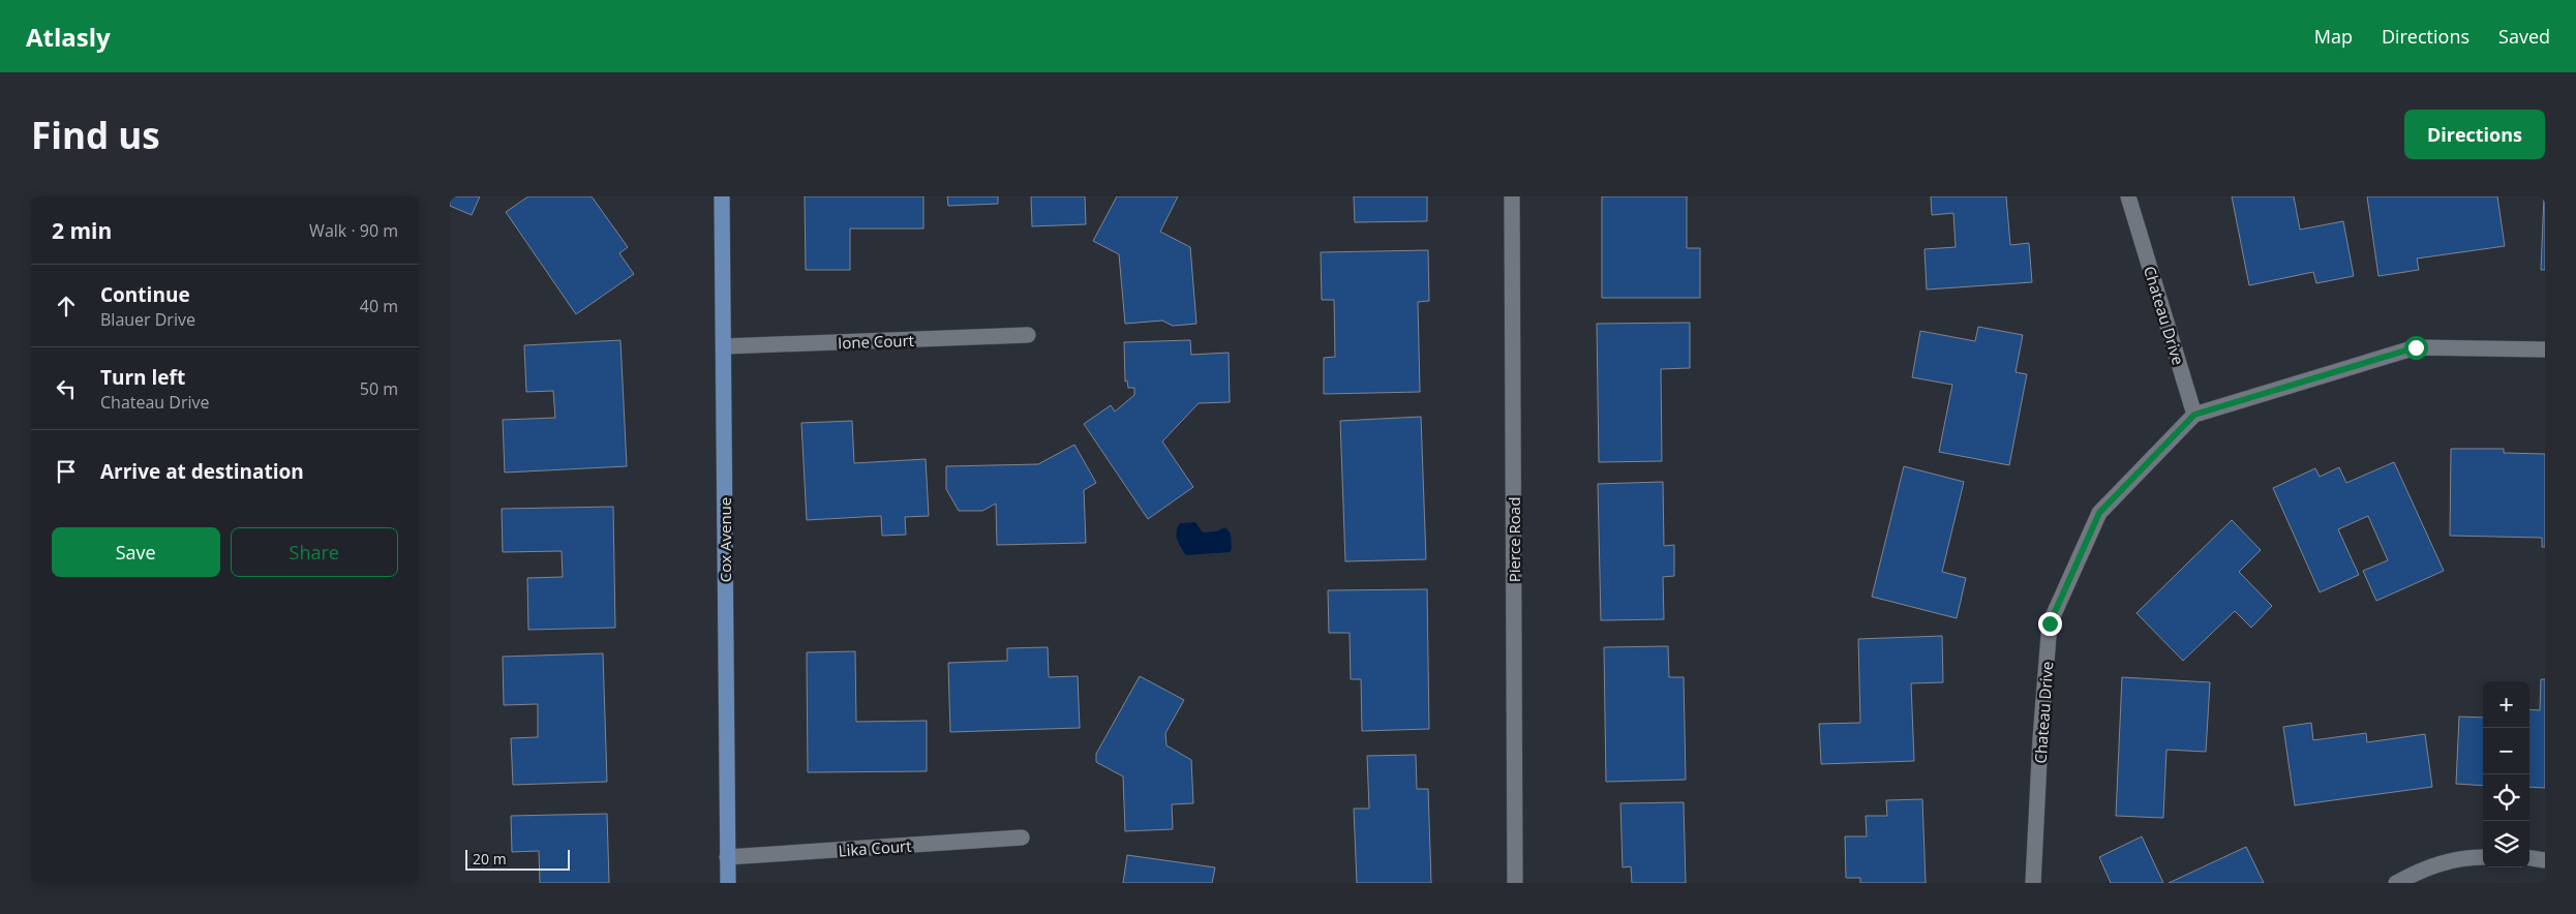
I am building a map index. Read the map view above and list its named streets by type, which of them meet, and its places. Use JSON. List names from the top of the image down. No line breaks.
{"streets":{"main road":["Cox Avenue"],"street":["Chateau Drive","Ione Court","Pierce Road","Lika Court"]},"crossings":[["Ione Court","Cox Avenue"],["Cox Avenue","Lika Court"]],"scale_bar":"20 m","page":{"header":"Atlasly","nav":["Map","Directions","Saved"],"buttons":["Directions",["Save","Share"]],"title":"Find us","heading":["2 min","Walk · 90 m"],"list":[["Continue","Blauer Drive","40 m"],["Turn left","Chateau Drive","50 m"],"Arrive at destination"],"map_buttons":["+","−"],"scale":"20 m"}}
